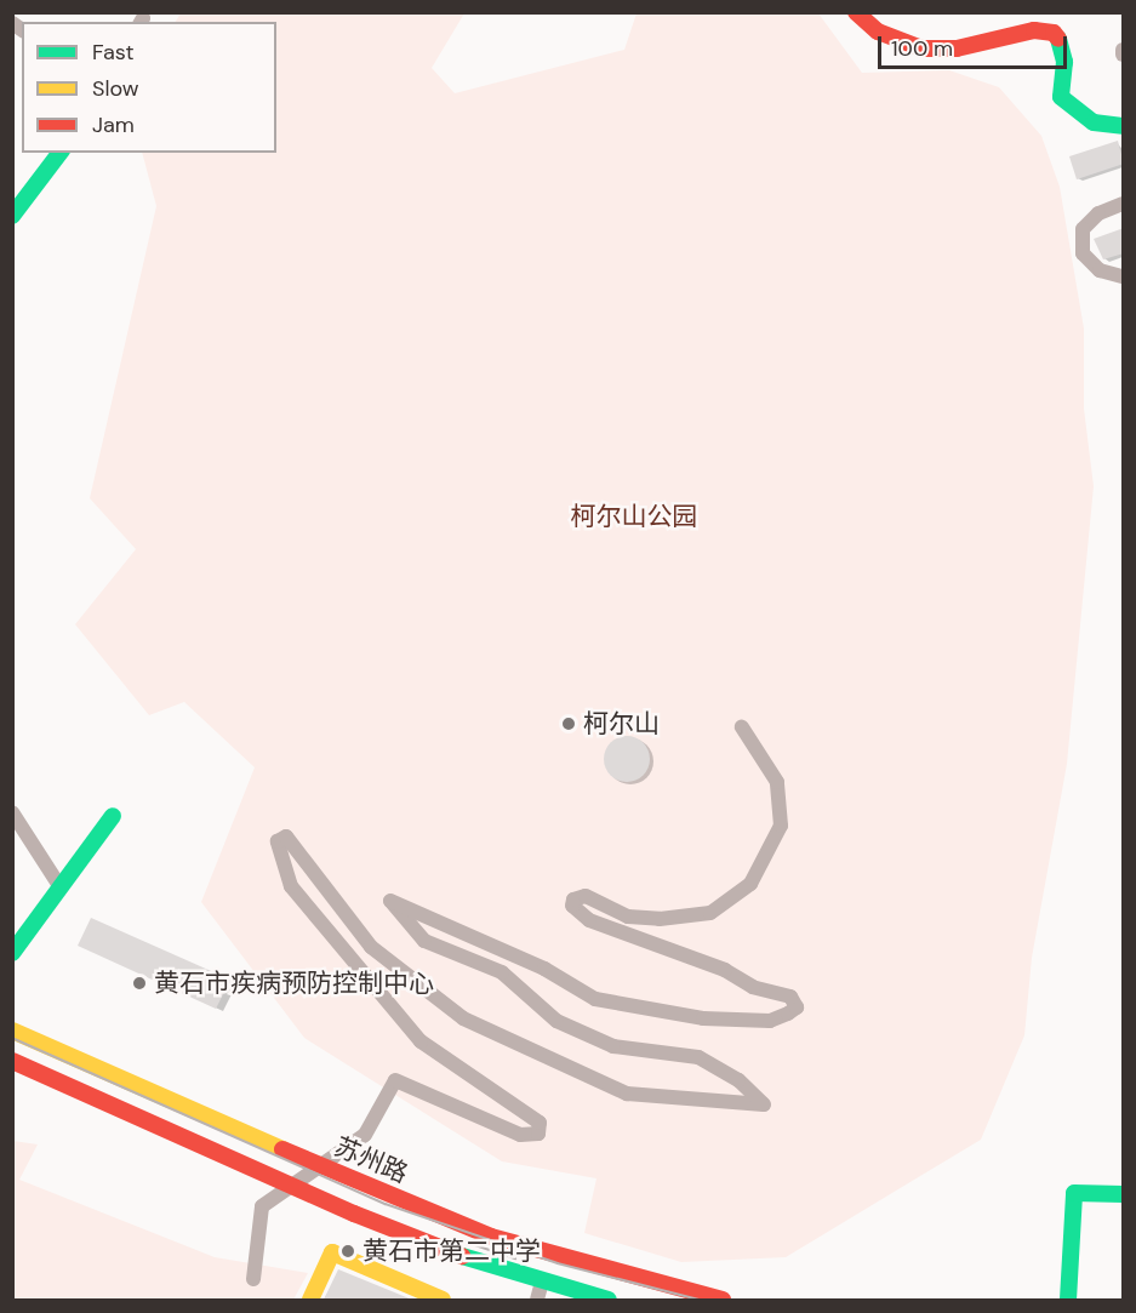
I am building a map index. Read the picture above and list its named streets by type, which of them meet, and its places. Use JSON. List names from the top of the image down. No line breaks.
{"streets":{"main road":["苏州路"]},"parks":["柯尔山公园"],"places":["柯尔山","黄石市疾病预防控制中心","黄石市第二中学"],"legend":["Fast","Slow","Jam"],"scale_bar":"100 m"}
